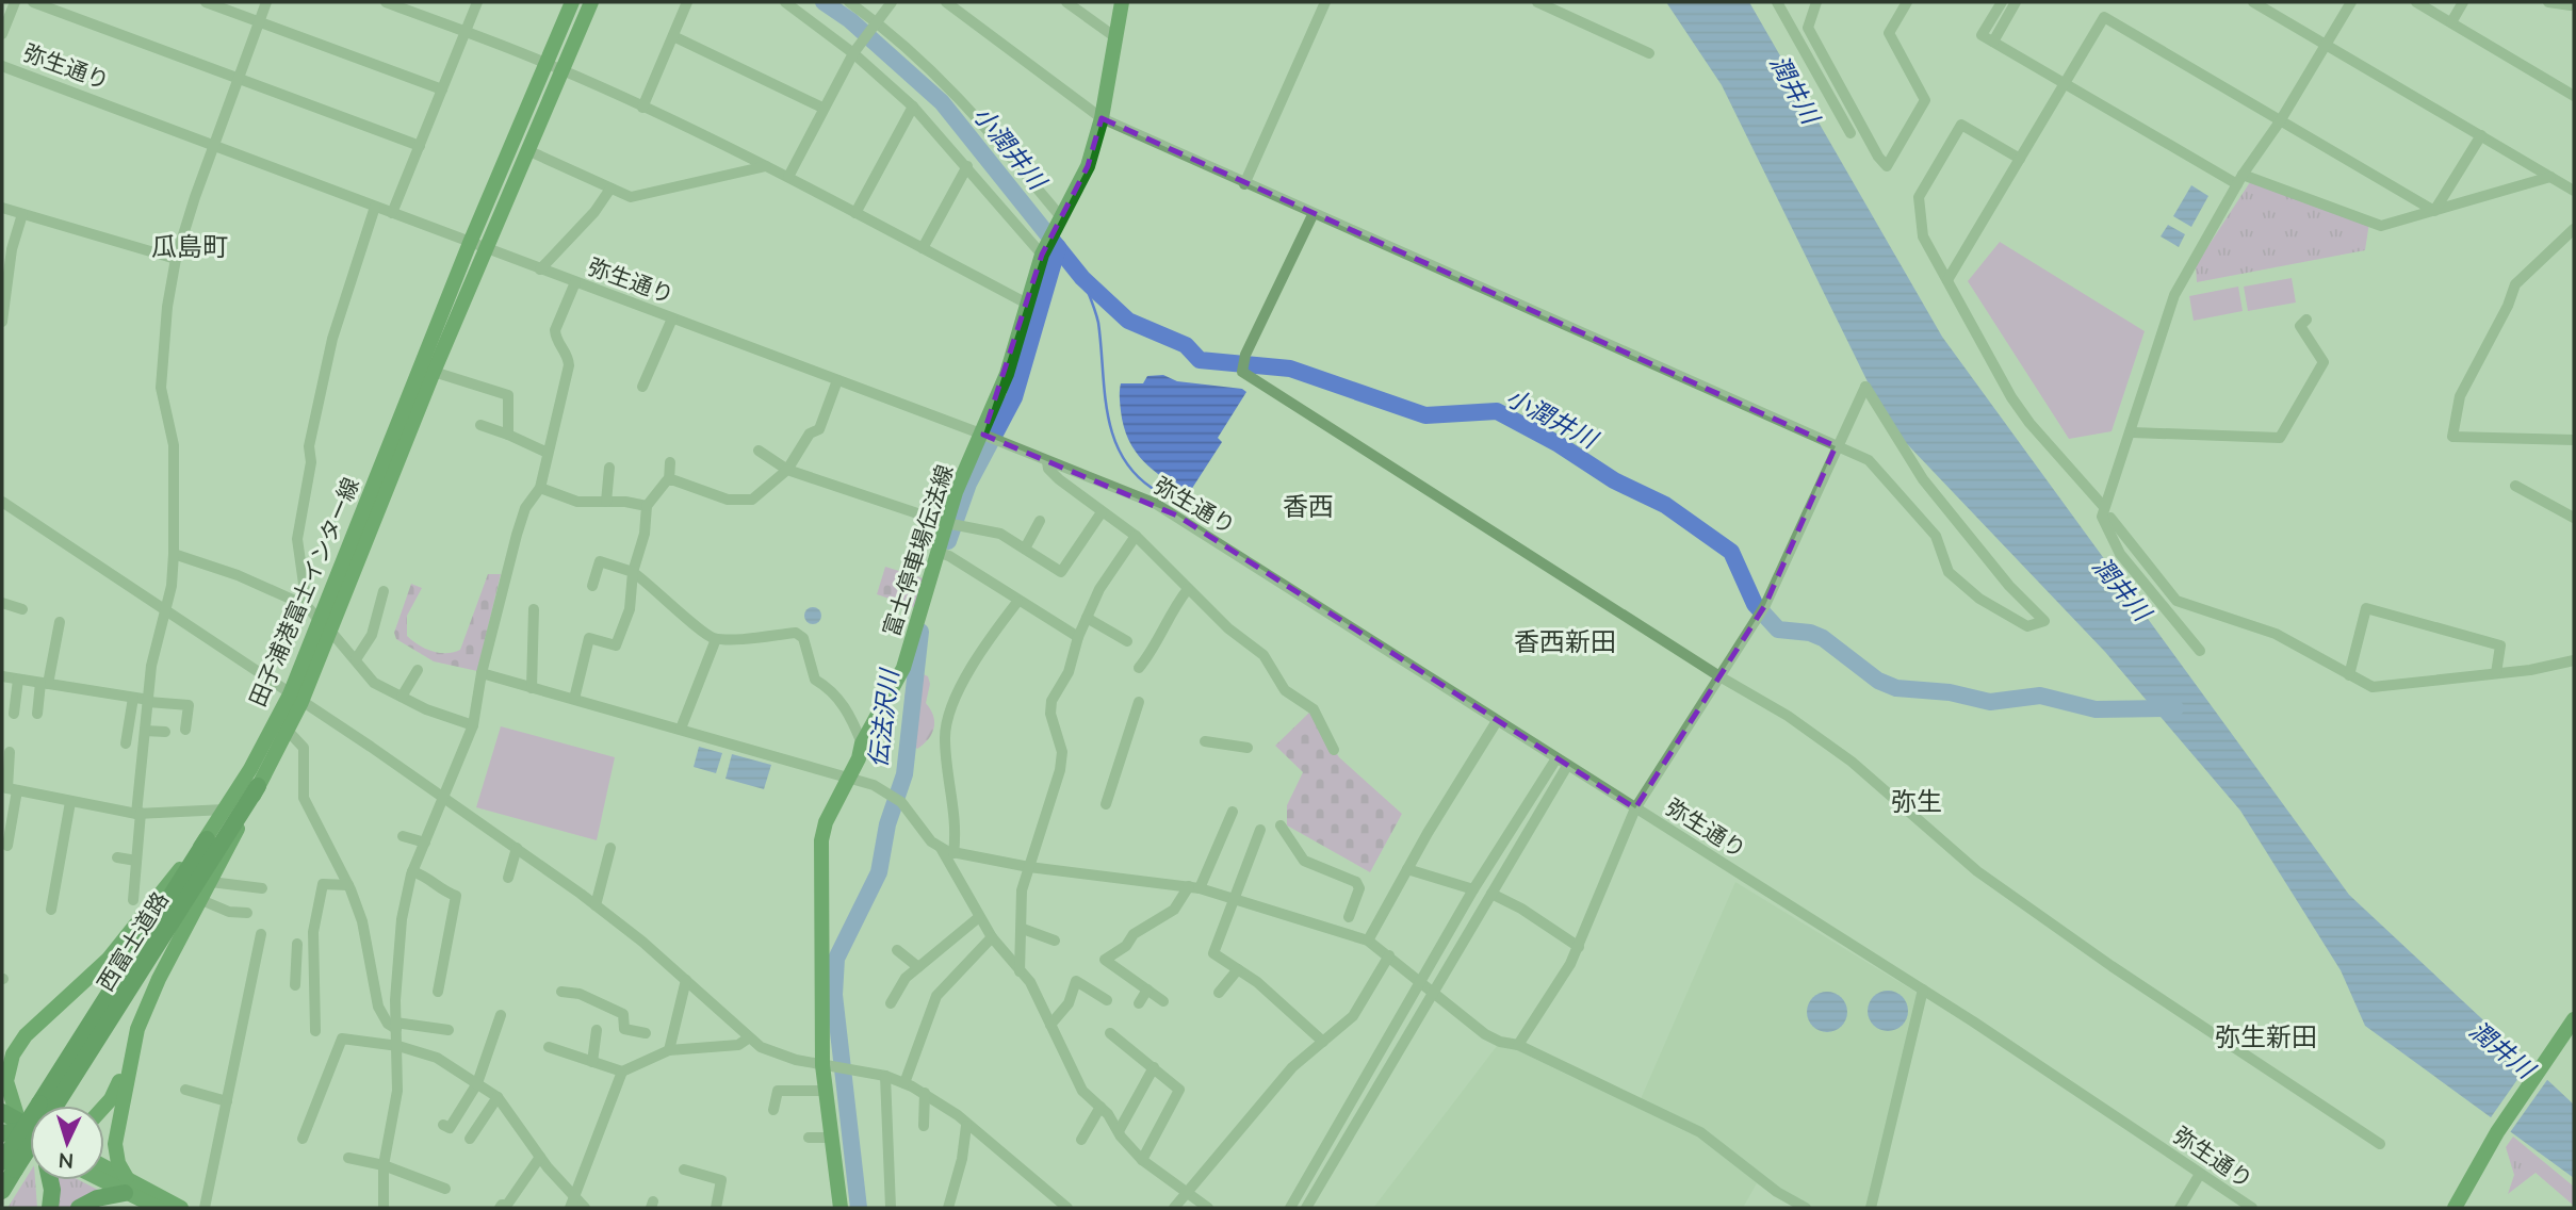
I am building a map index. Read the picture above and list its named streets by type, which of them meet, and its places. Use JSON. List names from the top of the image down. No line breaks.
{"streets":{"highway":["西富士道路"],"main road":["富士停車場伝法線","田子浦港富士インター線"],"street":["弥生通り"]},"crossings":[["弥生通り","富士停車場伝法線"],["弥生通り","田子浦港富士インター線"],["田子浦港富士インター線","西富士道路"]],"districts":["瓜島町","香西","香西新田","弥生","弥生新田"],"water":["潤井川","小潤井川","伝法沢川"],"north":"bottom"}
